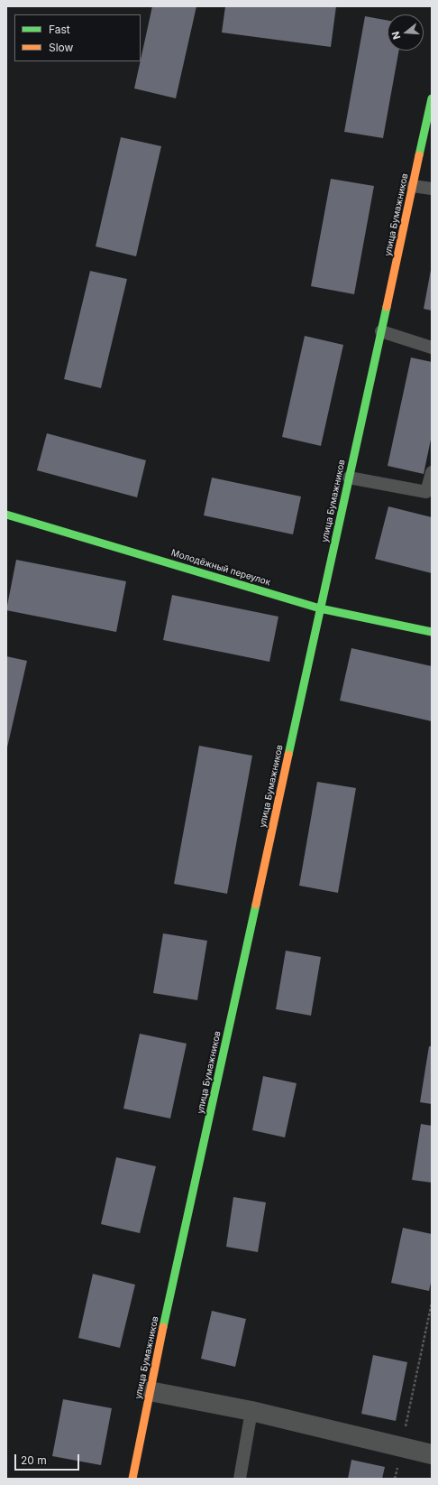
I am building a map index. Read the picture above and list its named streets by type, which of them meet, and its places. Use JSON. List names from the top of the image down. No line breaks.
{"streets":{"street":["улица Бумажников","Молодёжный переулок"]},"crossings":[["улица Бумажников","Молодёжный переулок"]],"legend":["Fast","Slow"],"scale_bar":"20 m","north":"left"}
